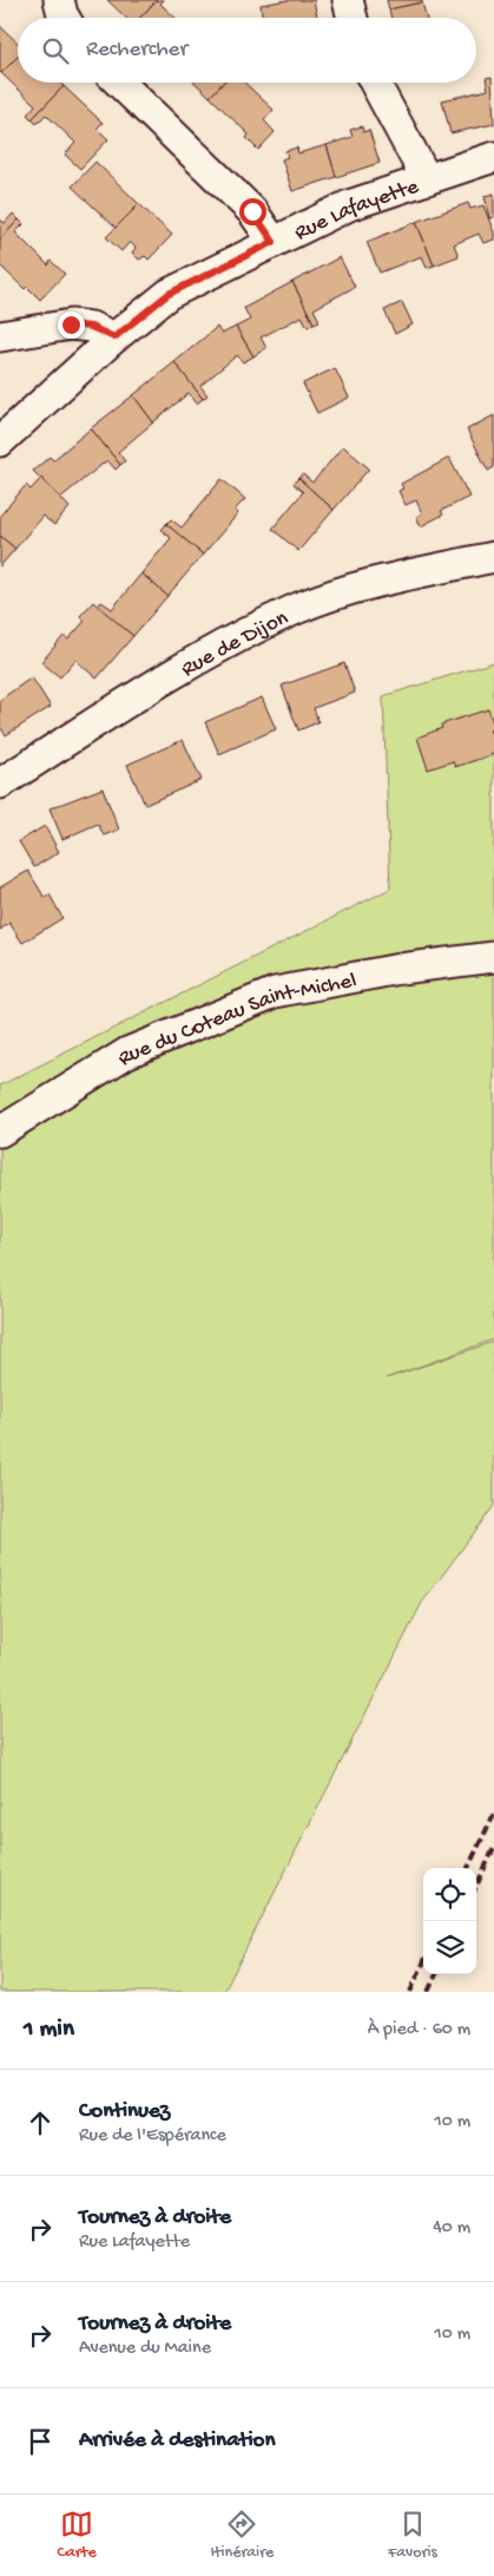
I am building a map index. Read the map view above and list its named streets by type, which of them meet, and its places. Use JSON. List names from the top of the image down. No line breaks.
{"streets":{"street":["Rue Lafayette","Rue de Dijon","Rue du Coteau Saint-Michel"]},"page":{"search":"Rechercher","heading":["1 min","À pied · 60 m"],"list":[["Continuez","Rue de l'Espérance","10 m"],["Tournez à droite","Rue Lafayette","40 m"],["Tournez à droite","Avenue du Maine","10 m"],"Arrivée à destination"],"nav":["Carte","Itinéraire","Favoris"]}}
